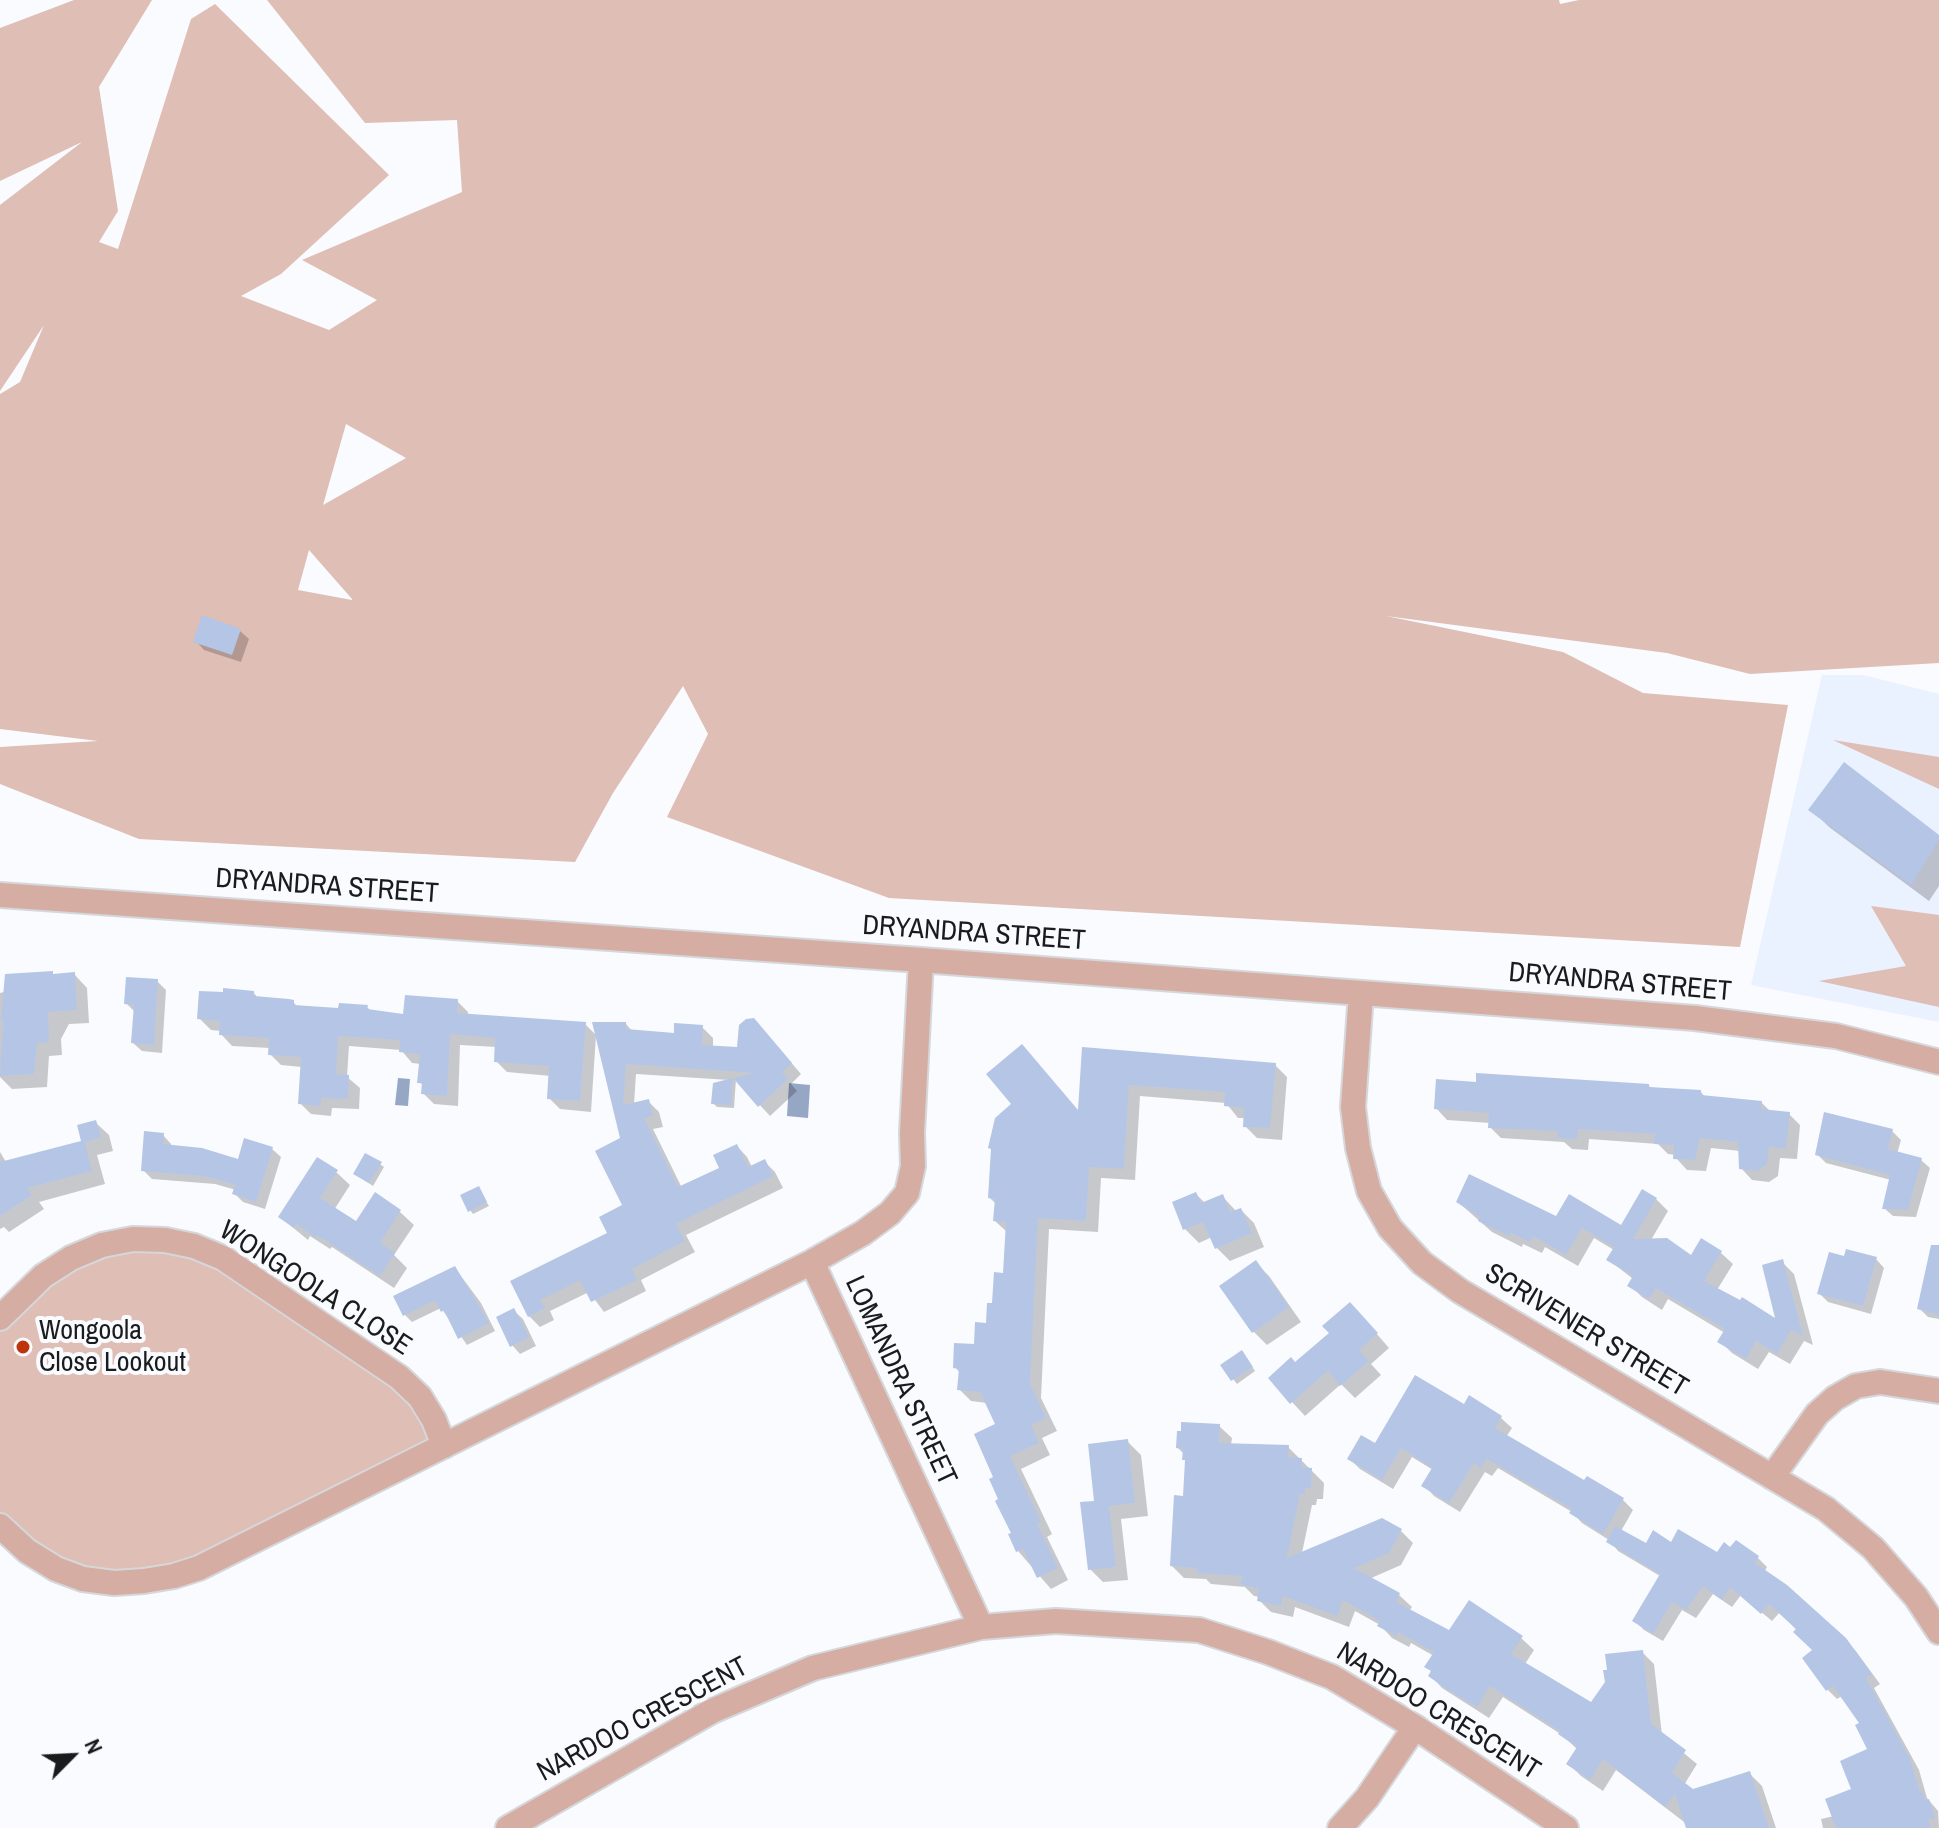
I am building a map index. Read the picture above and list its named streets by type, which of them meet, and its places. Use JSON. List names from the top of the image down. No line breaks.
{"streets":{"street":["DRYANDRA STREET","WONGOOLA CLOSE","SCRIVENER STREET","LOMANDRA STREET","NARDOO CRESCENT"]},"crossings":[["DRYANDRA STREET","SCRIVENER STREET"],["DRYANDRA STREET","LOMANDRA STREET"],["LOMANDRA STREET","NARDOO CRESCENT"]],"places":["Wongoola Close Lookout"],"north":"top right"}
